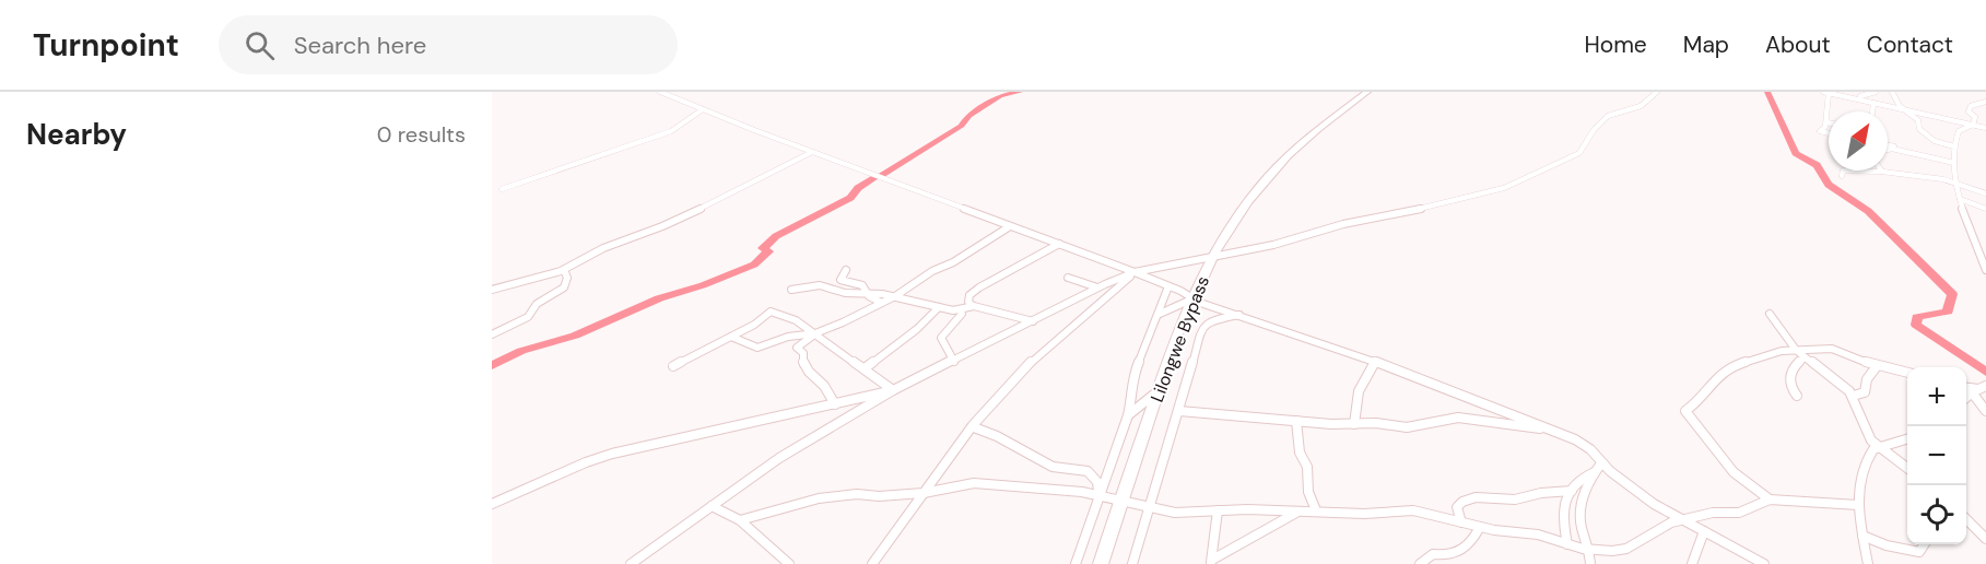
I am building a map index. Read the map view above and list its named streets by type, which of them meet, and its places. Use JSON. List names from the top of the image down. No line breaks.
{"streets":{"main road":["Lilongwe Bypass"]},"north":"top right","page":{"header":"Turnpoint","search":"Search here","nav":["Home","Map","About","Contact"],"heading":["Nearby","0 results"],"map_buttons":["+","−"]}}
